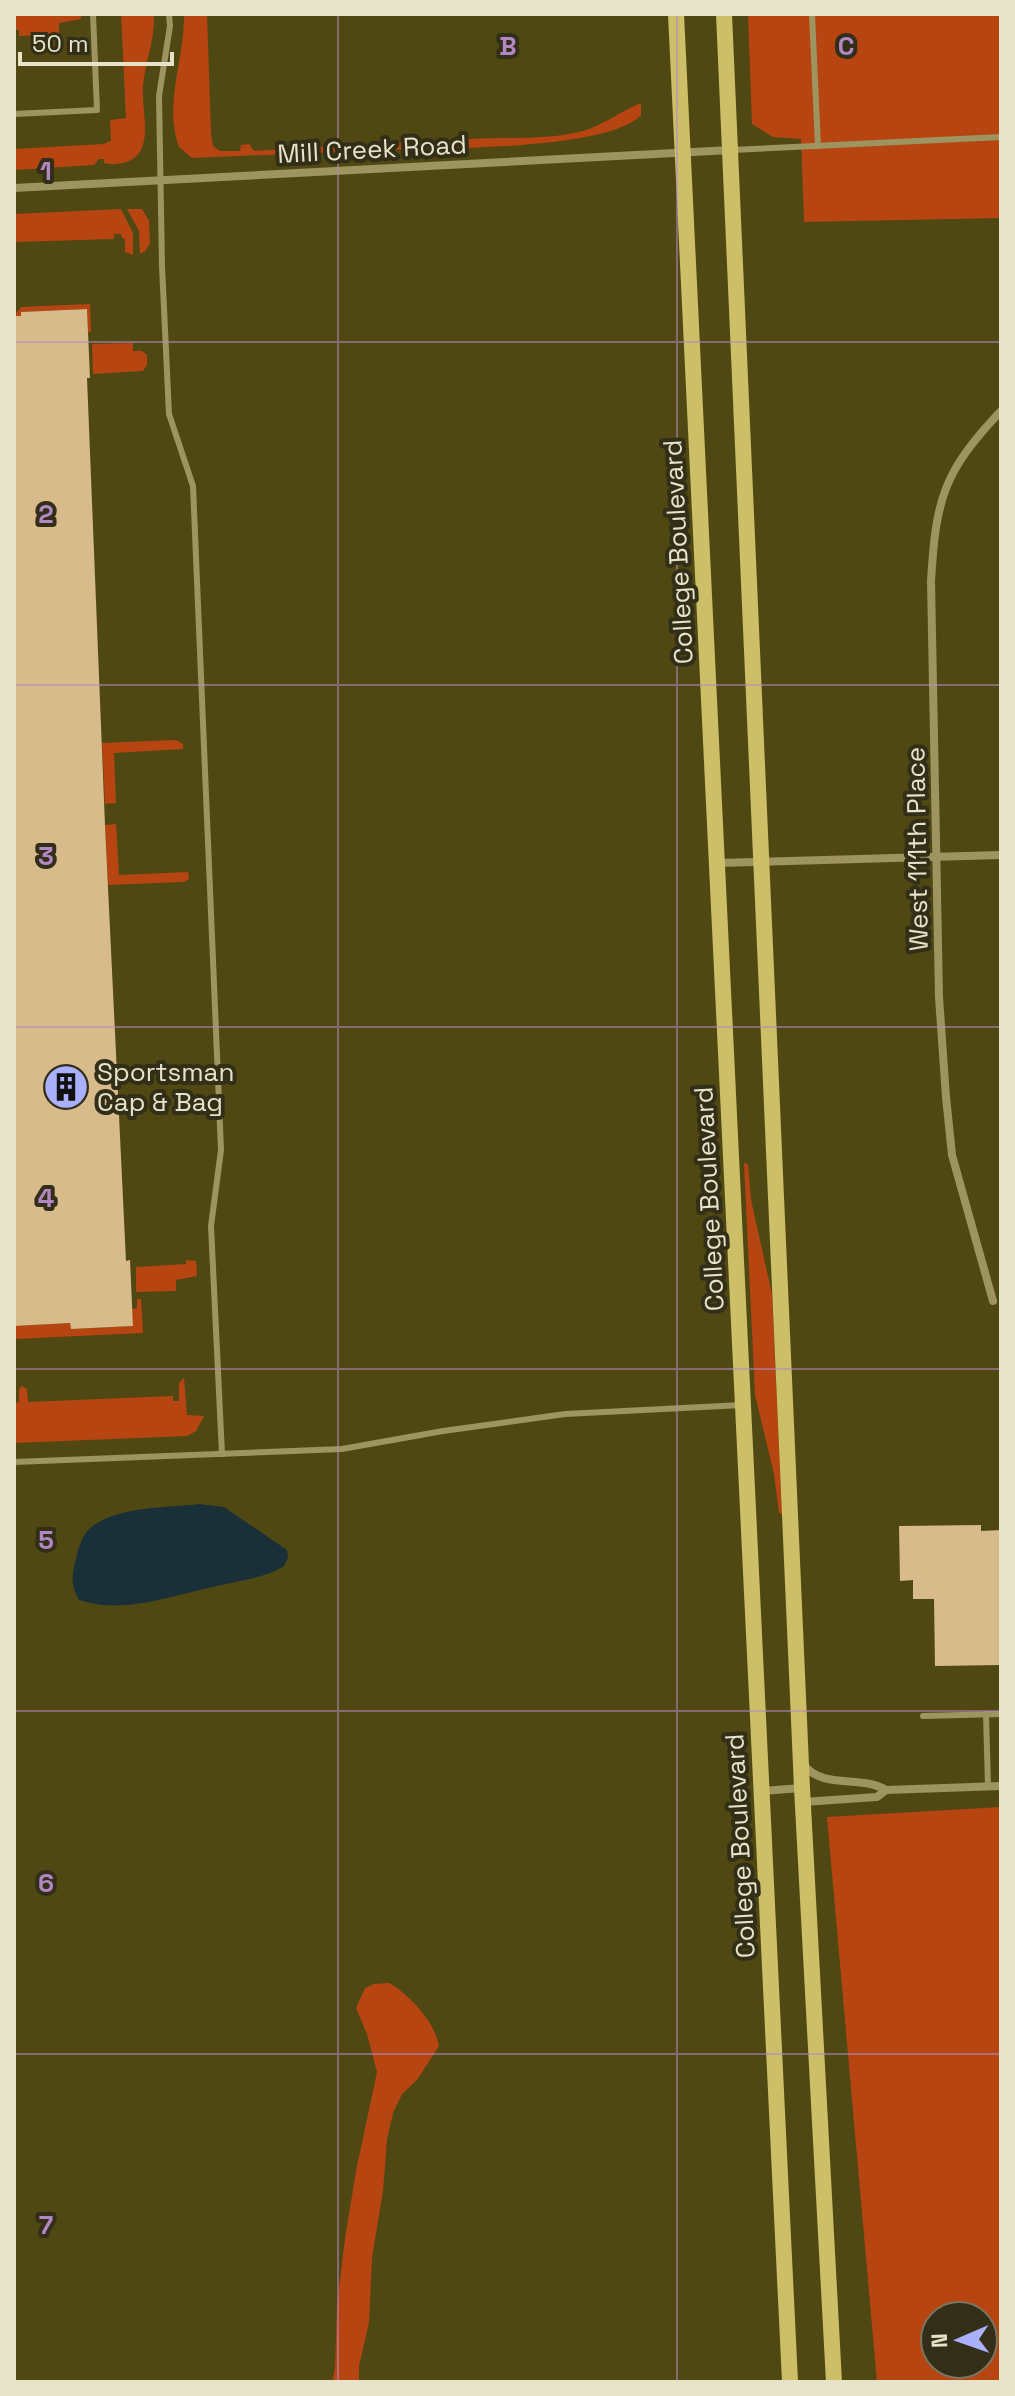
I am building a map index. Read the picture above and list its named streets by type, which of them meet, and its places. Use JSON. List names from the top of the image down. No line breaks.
{"streets":{"main road":["College Boulevard"],"street":["Mill Creek Road","West 111th Place"]},"crossings":[["Mill Creek Road","College Boulevard"]],"places":{"building":["Sportsman Cap & Bag"]},"scale_bar":"50 m","north":"left","grid":{"columns":["B","C"],"rows":["1","2","3","4","5","6","7"]}}
